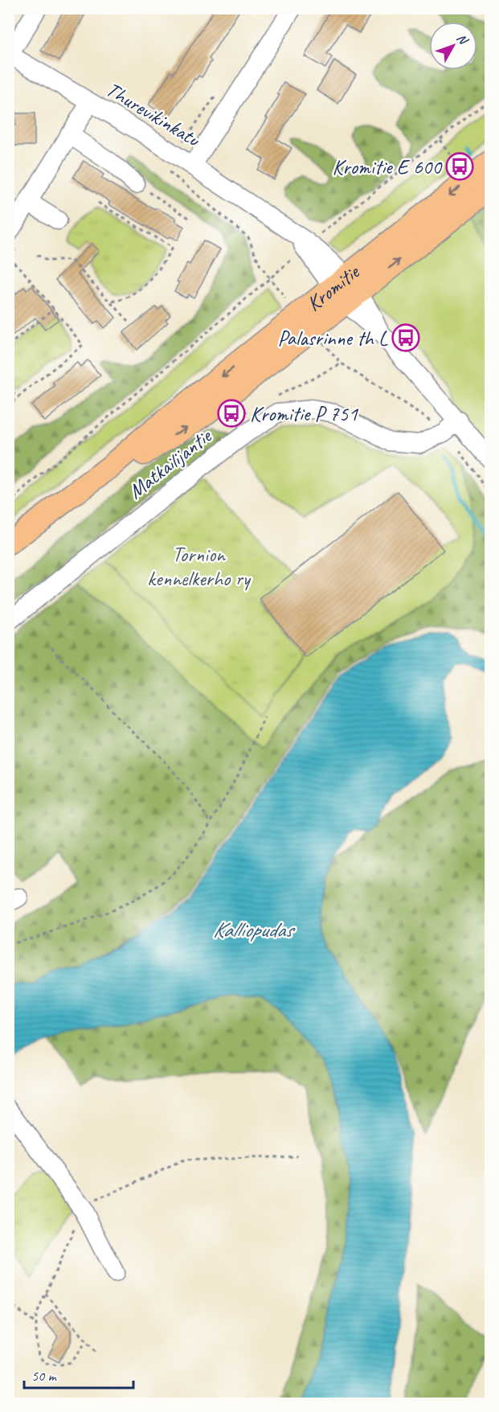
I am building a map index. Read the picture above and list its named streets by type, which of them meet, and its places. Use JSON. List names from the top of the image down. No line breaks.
{"streets":{"main road":["Kromitie"],"street":["Thurevikinkatu","Matkailijantie"]},"crossings":[["Thurevikinkatu","Kromitie"],["Thurevikinkatu","Matkailijantie"]],"water":["Kalliopudas"],"parks":["Tornion kennelkerho ry"],"places":{"bus stop":["Kromitie E 600","Palasrinne th L","Kromitie P 751"]},"scale_bar":"50 m","north":"top right"}
